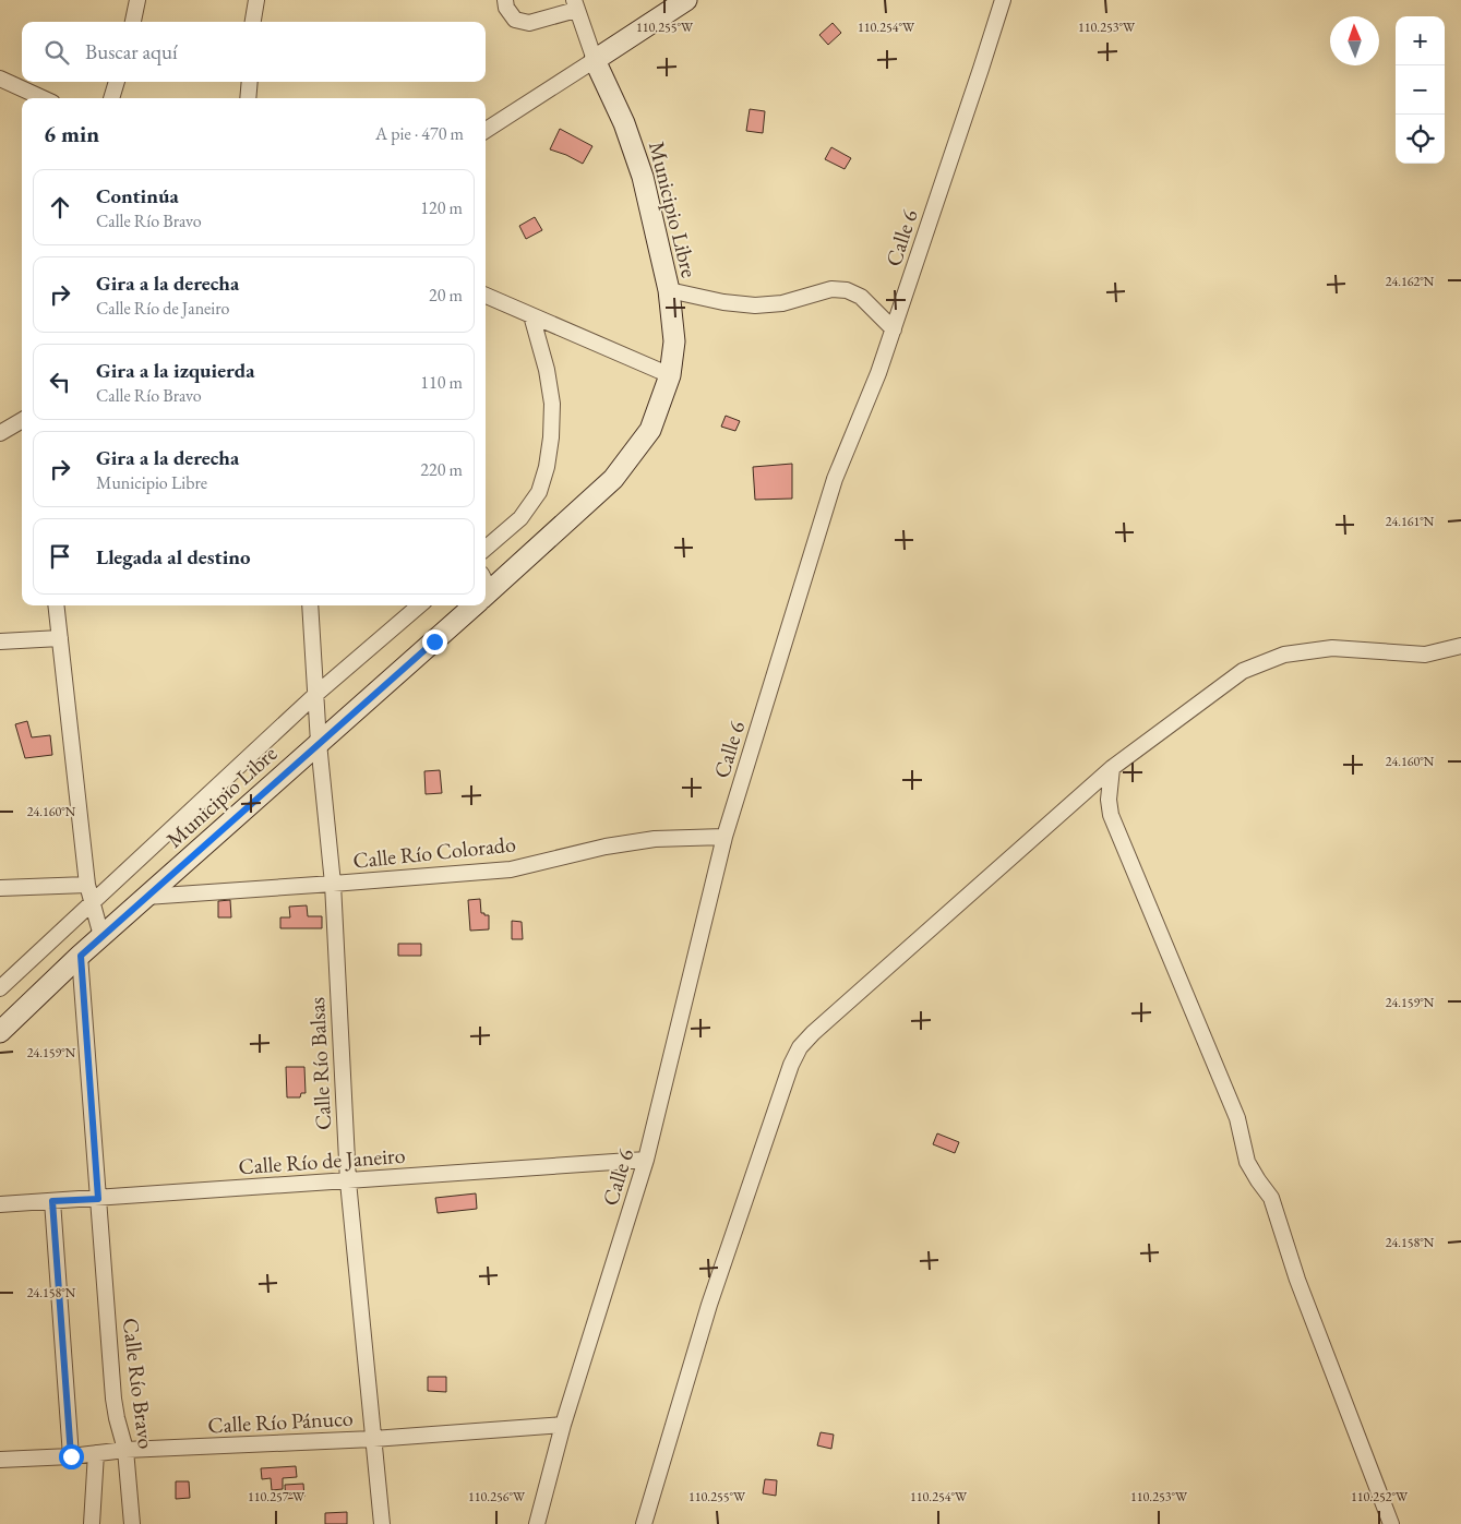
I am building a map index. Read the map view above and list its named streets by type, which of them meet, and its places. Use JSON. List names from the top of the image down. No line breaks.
{"streets":{"street":["Municipio Libre","Calle 6","Calle Río Colorado","Calle Río Balsas","Calle Río de Janeiro","Calle Río Bravo","Calle Río Pánuco"]},"crossings":[["Municipio Libre","Calle Río Colorado"],["Municipio Libre","Calle Río Balsas"],["Municipio Libre","Calle Río Bravo"],["Calle 6","Calle Río Colorado"],["Calle 6","Calle Río de Janeiro"],["Calle 6","Calle Río Pánuco"],["Calle Río Colorado","Calle Río Balsas"],["Calle Río Balsas","Calle Río de Janeiro"],["Calle Río Balsas","Calle Río Pánuco"],["Calle Río de Janeiro","Calle Río Bravo"],["Calle Río Bravo","Calle Río Pánuco"]],"north":"top","page":{"map_buttons":["+","−"],"search":"Buscar aquí","heading":["6 min","A pie · 470 m"],"list":[["Continúa","Calle Río Bravo","120 m"],["Gira a la derecha","Calle Río de Janeiro","20 m"],["Gira a la izquierda","Calle Río Bravo","110 m"],["Gira a la derecha","Municipio Libre","220 m"],"Llegada al destino"]},"coordinates":["110.255°W","110.254°W","110.253°W","24.162°N","24.161°N","24.160°N","24.159°N","24.158°N","110.257°W","110.256°W","110.252°W"]}
